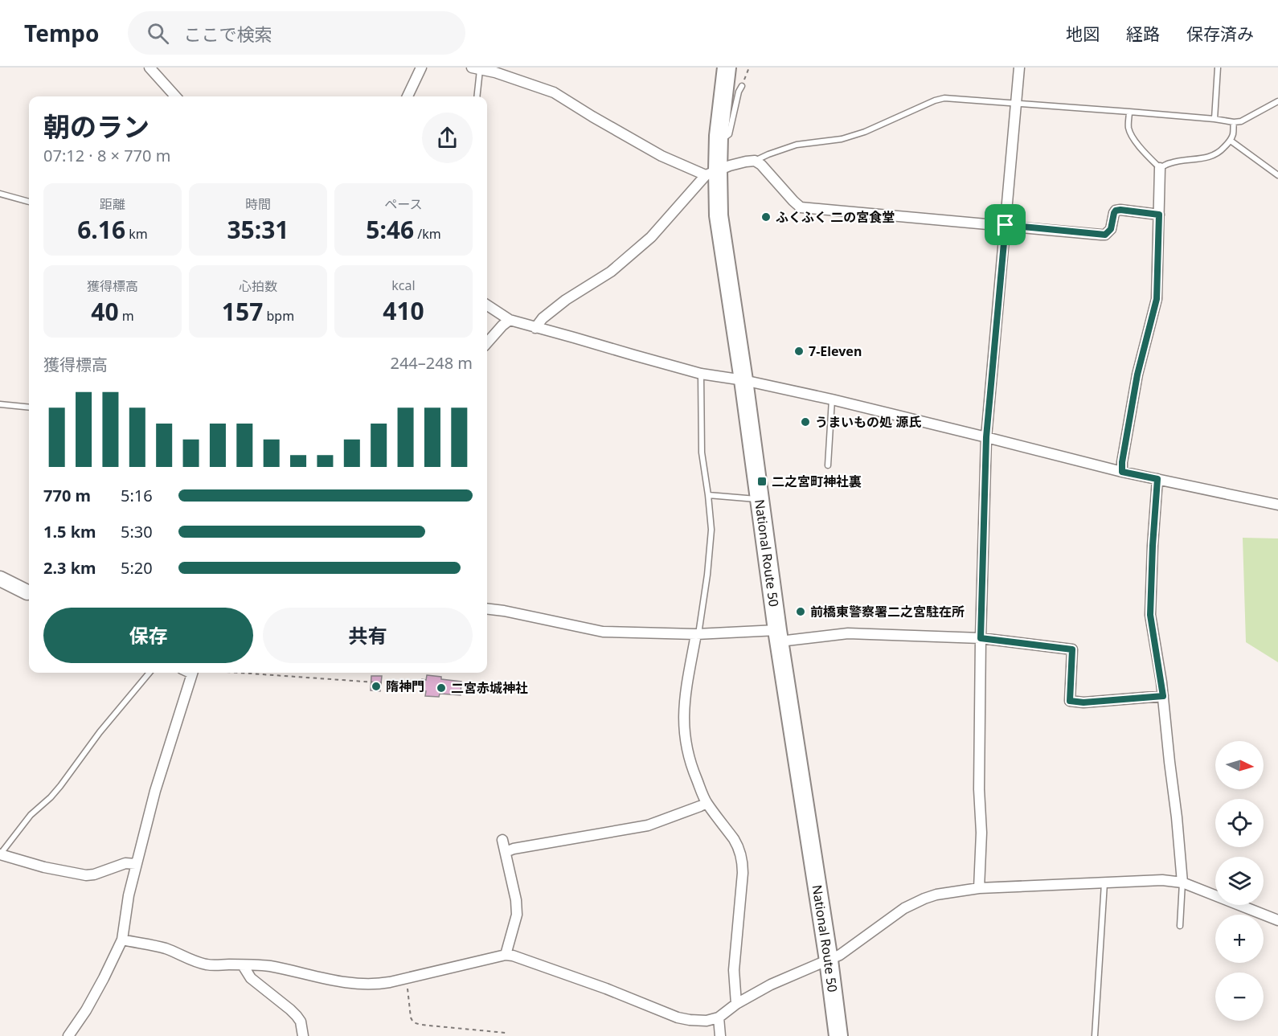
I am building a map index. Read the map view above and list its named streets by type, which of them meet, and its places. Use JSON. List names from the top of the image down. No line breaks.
{"streets":{"highway":["National Route 50"]},"places":{"other":["ふくふく 二の宮食堂","7-Eleven","うまいもの処 源氏","前橋東警察署二之宮駐在所","隋神門","二宮赤城神社"],"transit":["二之宮町神社裏"]},"north":"right","page":{"header":"Tempo","search":"ここで検索","nav":["地図","経路","保存済み"],"heading":["朝のラン","07:12 · 8 × 770 m"],"stats":[["距離","6.16 km"],["時間","35:31"],["ペース","5:46 /km"],["獲得標高","40 m"],["心拍数","157 bpm"],["kcal","410"]],"chart":["獲得標高","244–248 m"],"list":[{"name":"770 m","note":"5:16"},{"name":"1.5 km","note":"5:30"},{"name":"2.3 km","note":"5:20"}],"buttons":["保存","共有"],"map_buttons":["+","−"]}}
